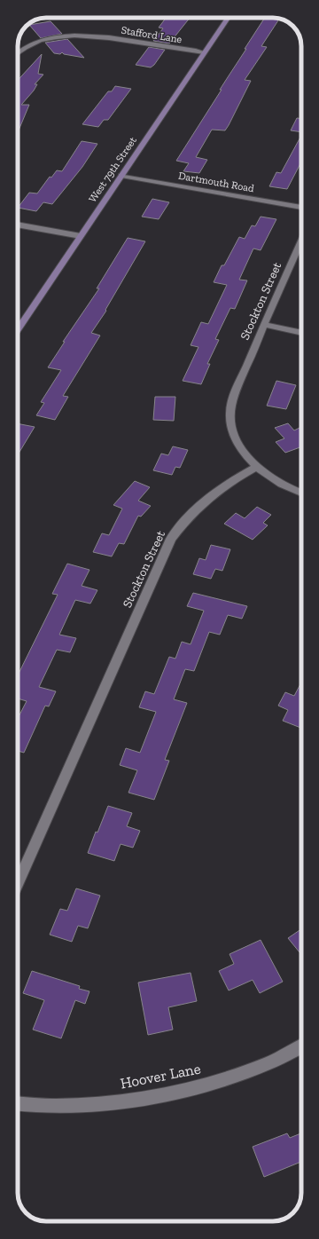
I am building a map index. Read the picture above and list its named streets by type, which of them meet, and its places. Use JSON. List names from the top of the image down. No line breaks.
{"streets":{"main road":["West 79th Street"],"street":["Stafford Lane","Dartmouth Road","Stockton Street","Hoover Lane"]},"crossings":[["Stafford Lane","West 79th Street"],["West 79th Street","Dartmouth Road"]]}
